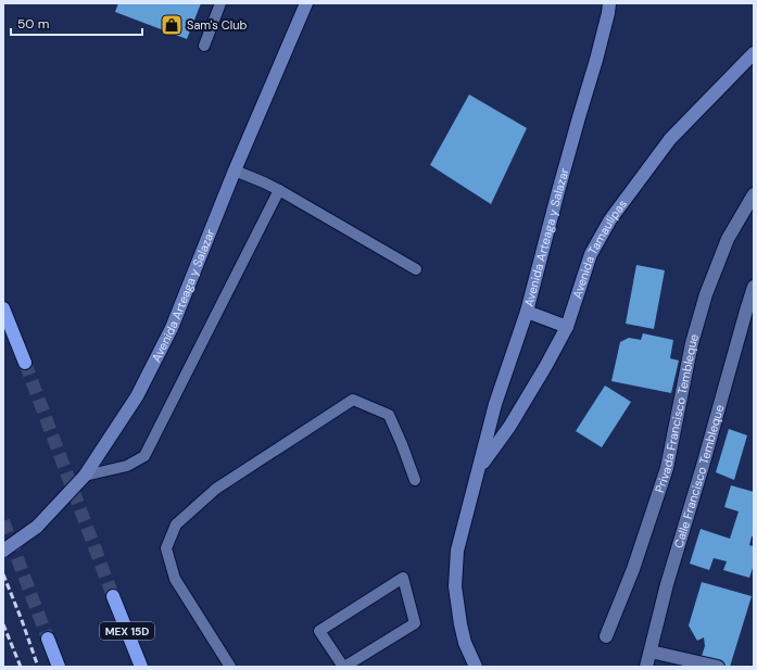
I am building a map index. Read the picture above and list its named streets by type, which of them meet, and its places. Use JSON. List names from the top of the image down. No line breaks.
{"streets":{"highway":["MEX 15D"],"street":["Avenida Arteaga y Salazar","Avenida Tamaulipas","Privada Francisco Tembleque","Calle Francisco Tembleque"]},"crossings":[["Avenida Arteaga y Salazar","Avenida Tamaulipas"]],"places":{"shop":["Sam's Club"]},"scale_bar":"50 m"}
